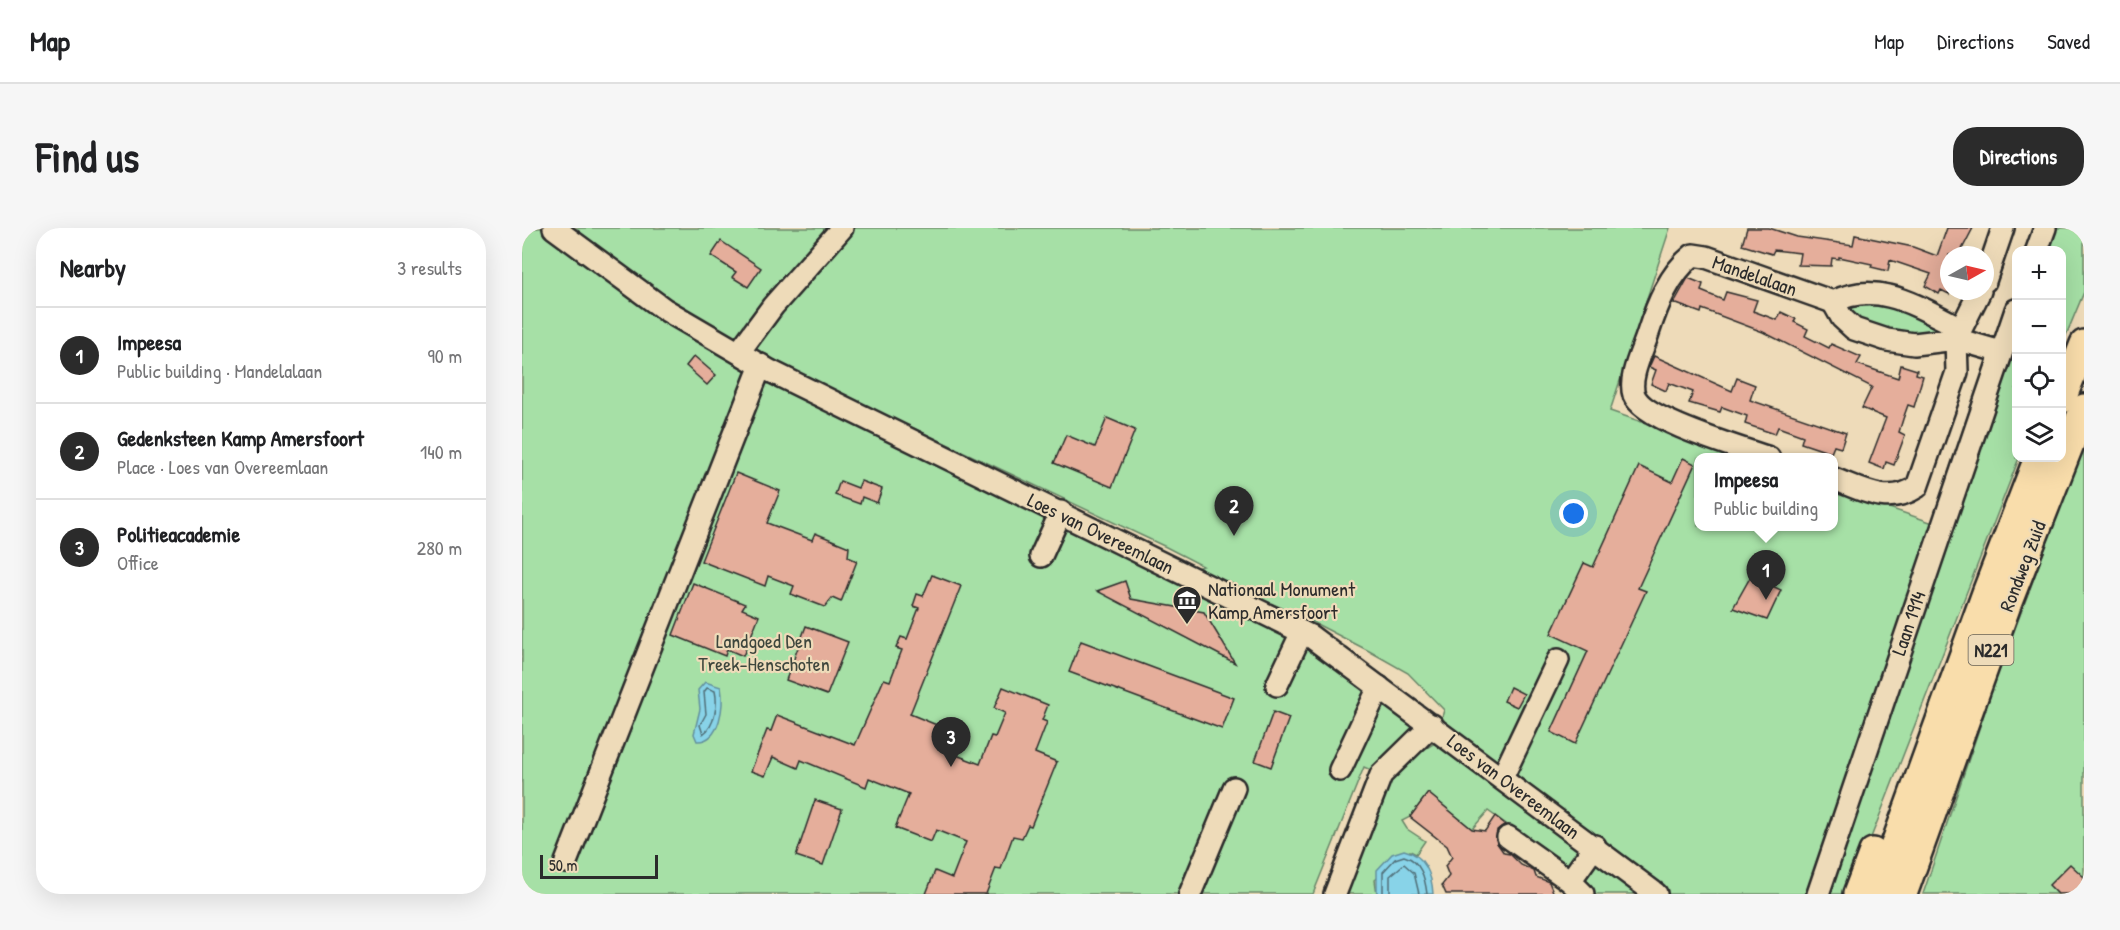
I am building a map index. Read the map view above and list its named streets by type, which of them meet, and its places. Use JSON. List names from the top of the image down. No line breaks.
{"streets":{"main road":["Rondweg Zuid","N221"],"street":["Mandelalaan","Loes van Overeemlaan","Laan 1914"]},"crossings":[["Rondweg Zuid","N221"]],"parks":["Landgoed Den Treek-Henschoten"],"places":{"museum":["Nationaal Monument Kamp Amersfoort"]},"scale_bar":"50 m","north":"right","page":{"header":"Map","nav":["Map","Directions","Saved"],"buttons":"Directions","title":"Find us","heading":["Nearby","3 results"],"map_buttons":["+","−"],"list":[{"mark":"1","name":"Impeesa","note":"Public building · Mandelalaan","value":"90 m"},{"mark":"2","name":"Gedenksteen Kamp Amersfoort","note":"Place · Loes van Overeemlaan","value":"140 m"},{"mark":"3","name":"Politieacademie","note":"Office","value":"280 m"}],"popup":["Impeesa","Public building"],"pins":["2","1","3"],"scale":"50 m"}}
